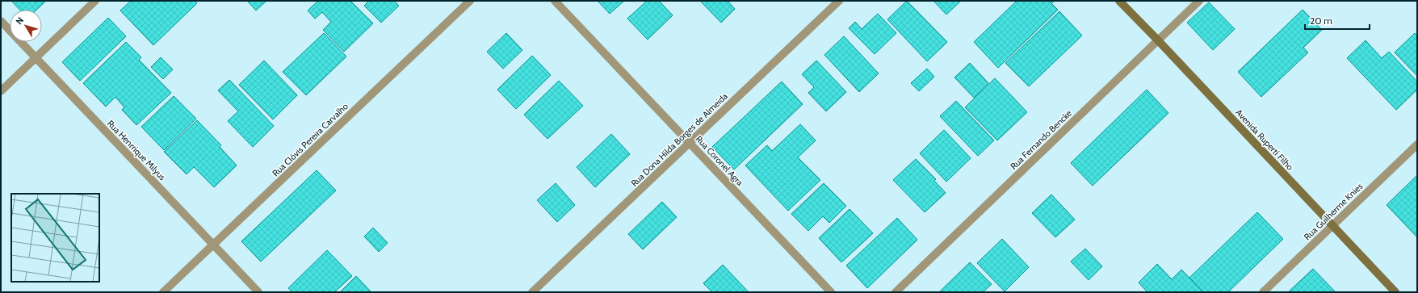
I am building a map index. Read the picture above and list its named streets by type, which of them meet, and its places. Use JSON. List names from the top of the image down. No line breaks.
{"streets":{"main road":["Avenida Ruperti Filho"],"street":["Rua Clóvis Pereira Carvalho","Rua Dona Hilda Borges de Almeida","Rua Fernando Bencke","Rua Henrrique Milyus","Rua Coronel Agra","Rua Guilherme Knies"]},"crossings":[["Rua Clóvis Pereira Carvalho","Rua Henrrique Milyus"],["Rua Dona Hilda Borges de Almeida","Rua Coronel Agra"],["Rua Fernando Bencke","Avenida Ruperti Filho"],["Avenida Ruperti Filho","Rua Guilherme Knies"]],"scale_bar":"20 m","north":"top left"}
